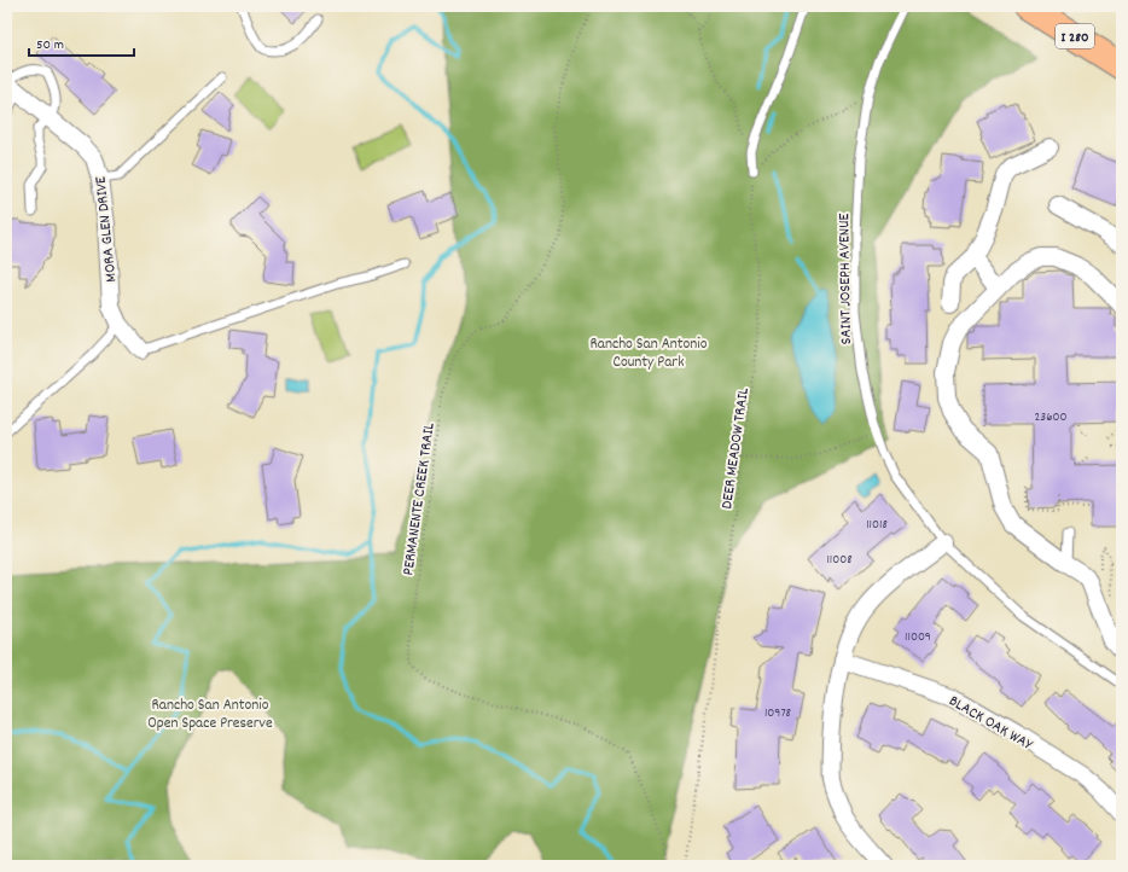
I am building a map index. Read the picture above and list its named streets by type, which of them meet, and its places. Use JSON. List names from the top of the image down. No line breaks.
{"streets":{"highway":["I 280"],"street":["MORA GLEN DRIVE","BLACK OAK WAY"],"lane":["SAINT JOSEPH AVENUE"],"path":["DEER MEADOW TRAIL","PERMANENTE CREEK TRAIL"]},"parks":["Rancho San Antonio County Park","Rancho San Antonio Open Space Preserve"],"house_numbers":["23600","11018","11008","11009","10978"],"scale_bar":"50 m"}
